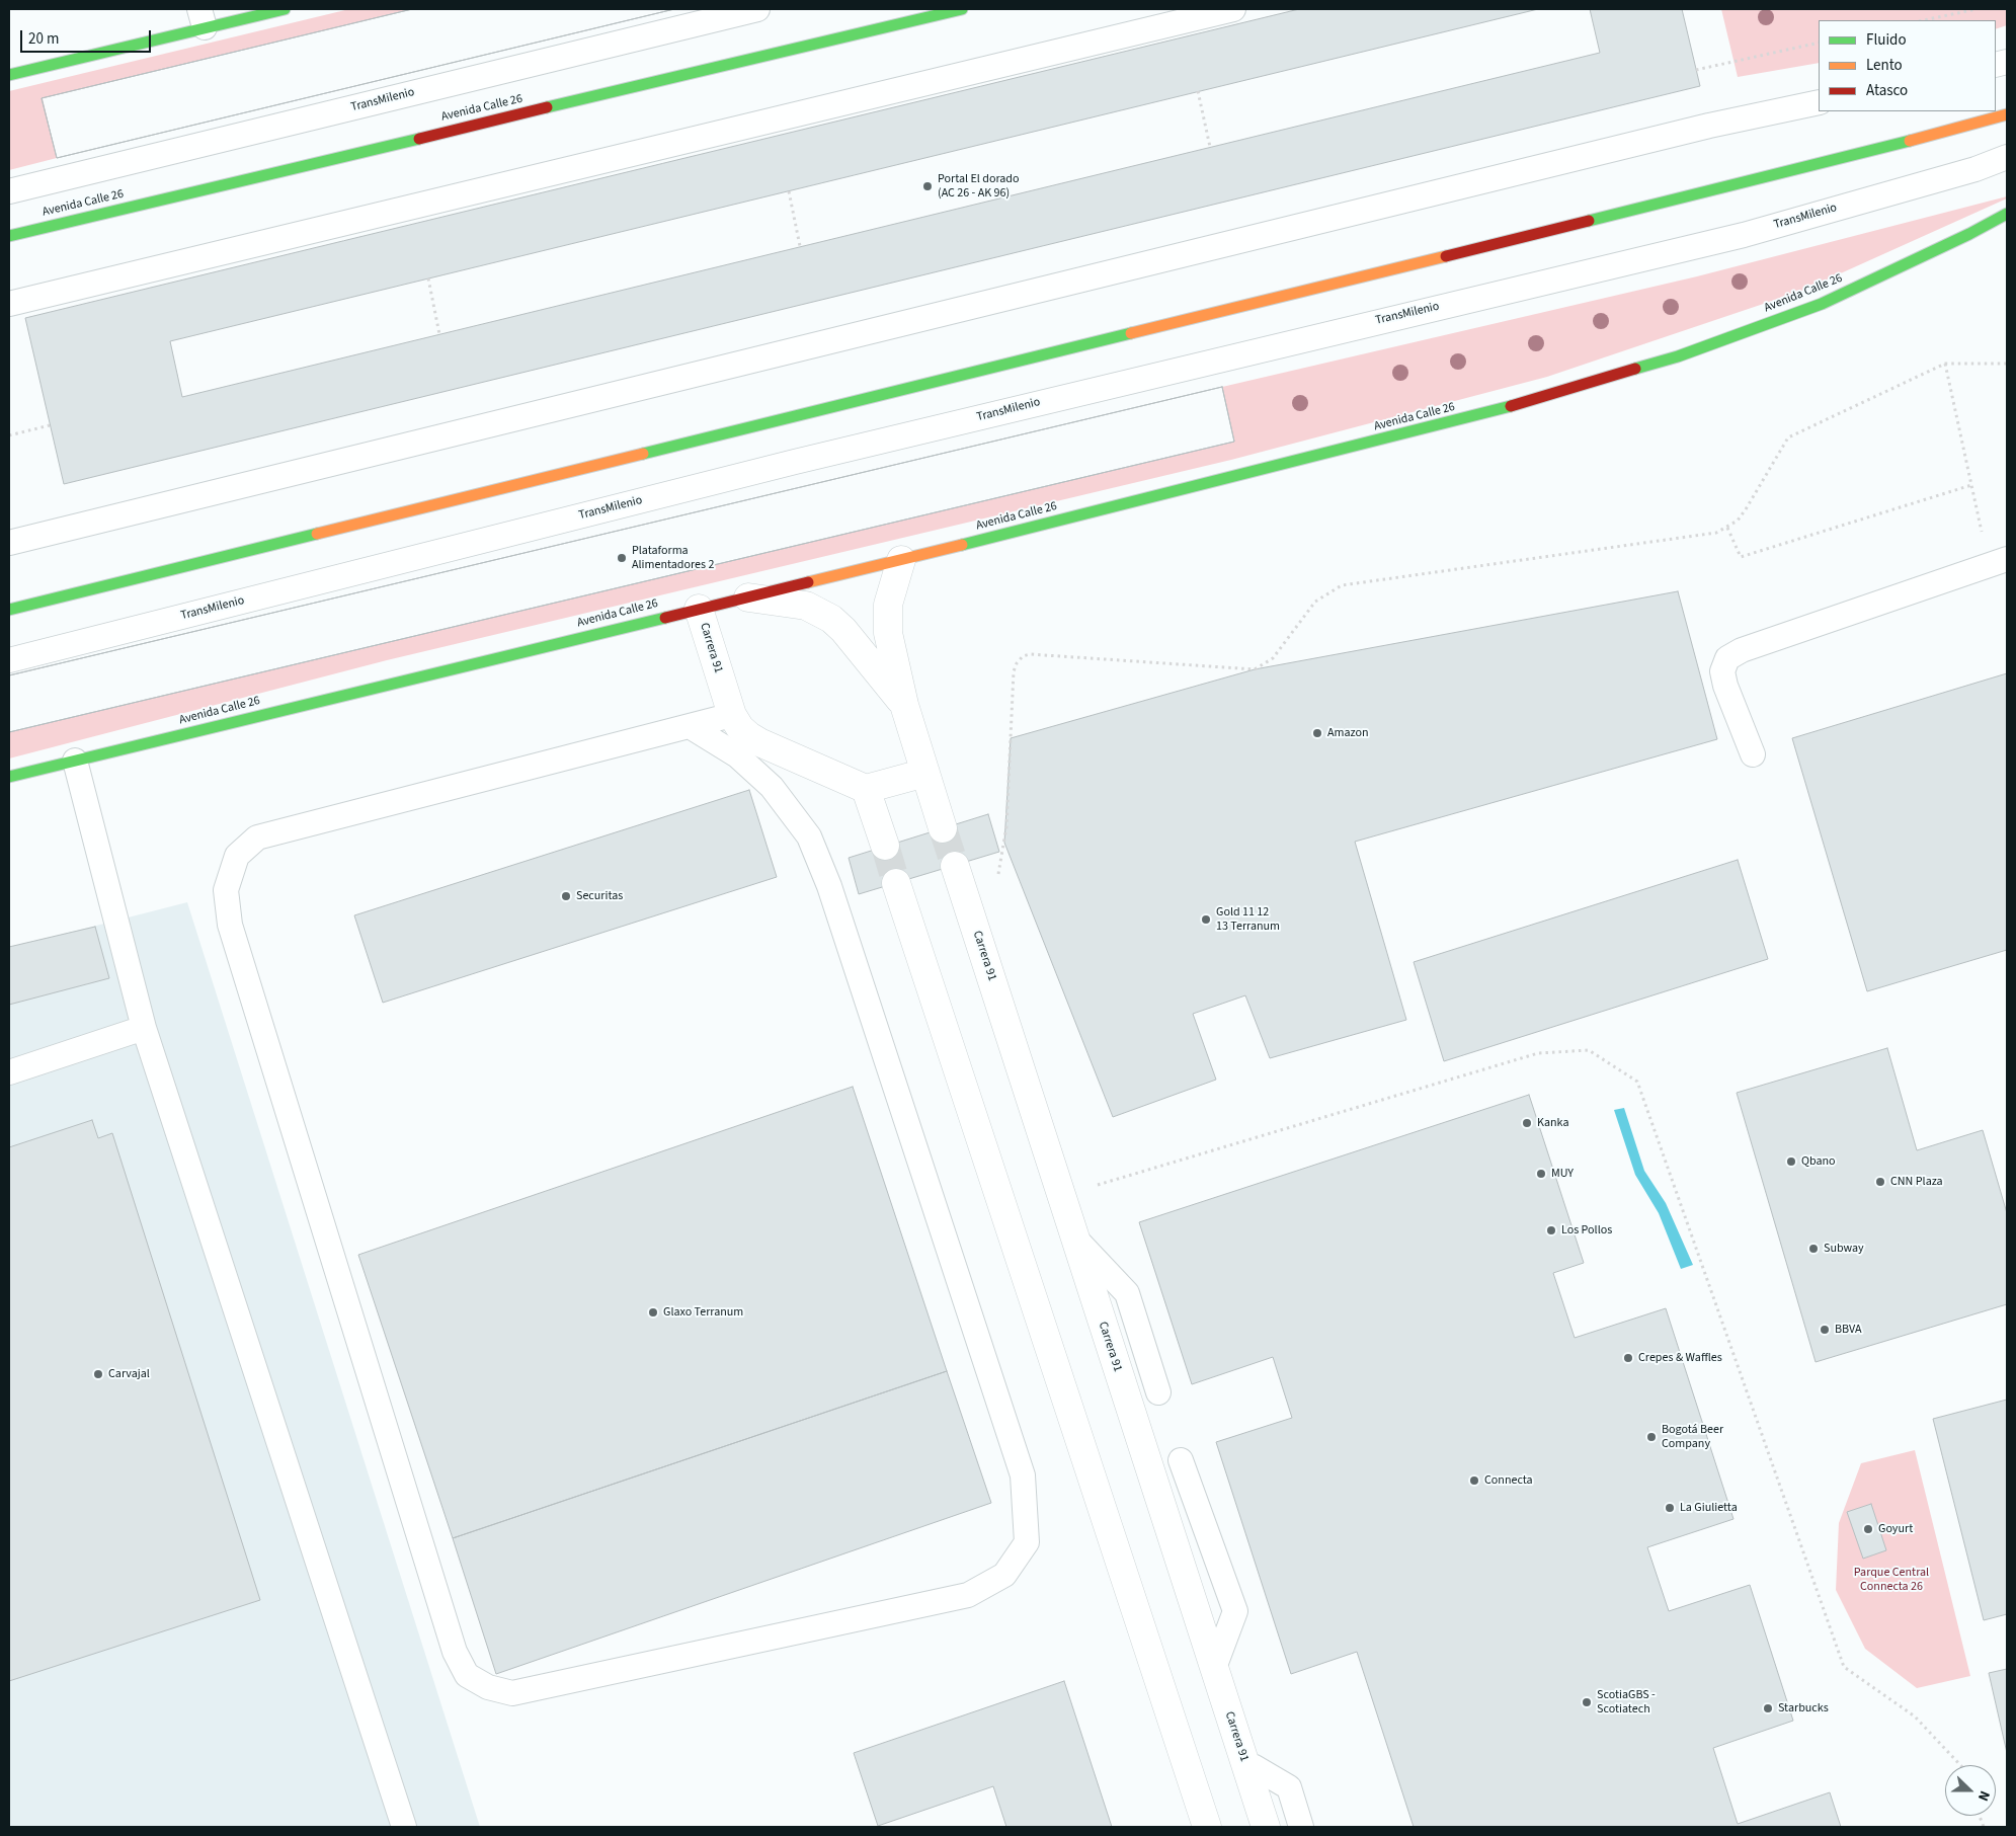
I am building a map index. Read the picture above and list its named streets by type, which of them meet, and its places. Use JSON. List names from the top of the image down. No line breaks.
{"streets":{"main road":["Avenida Calle 26"],"street":["Carrera 91"],"lane":["TransMilenio"]},"crossings":[["Avenida Calle 26","Carrera 91"]],"parks":["Parque Central Connecta 26"],"places":["Portal El dorado (AC 26 - AK 96)","Plataforma Alimentadores 2","Amazon","Securitas","Gold 11 12 13 Terranum","Kanka","Qbano","MUY","CNN Plaza","Los Pollos","Subway","Glaxo Terranum","BBVA","Crepes & Waffles","Carvajal","Bogotá Beer Company","Connecta","La Giulietta","Goyurt","ScotiaGBS - Scotiatech","Starbucks"],"legend":["Fluido","Lento","Atasco"],"scale_bar":"20 m","north":"right"}
